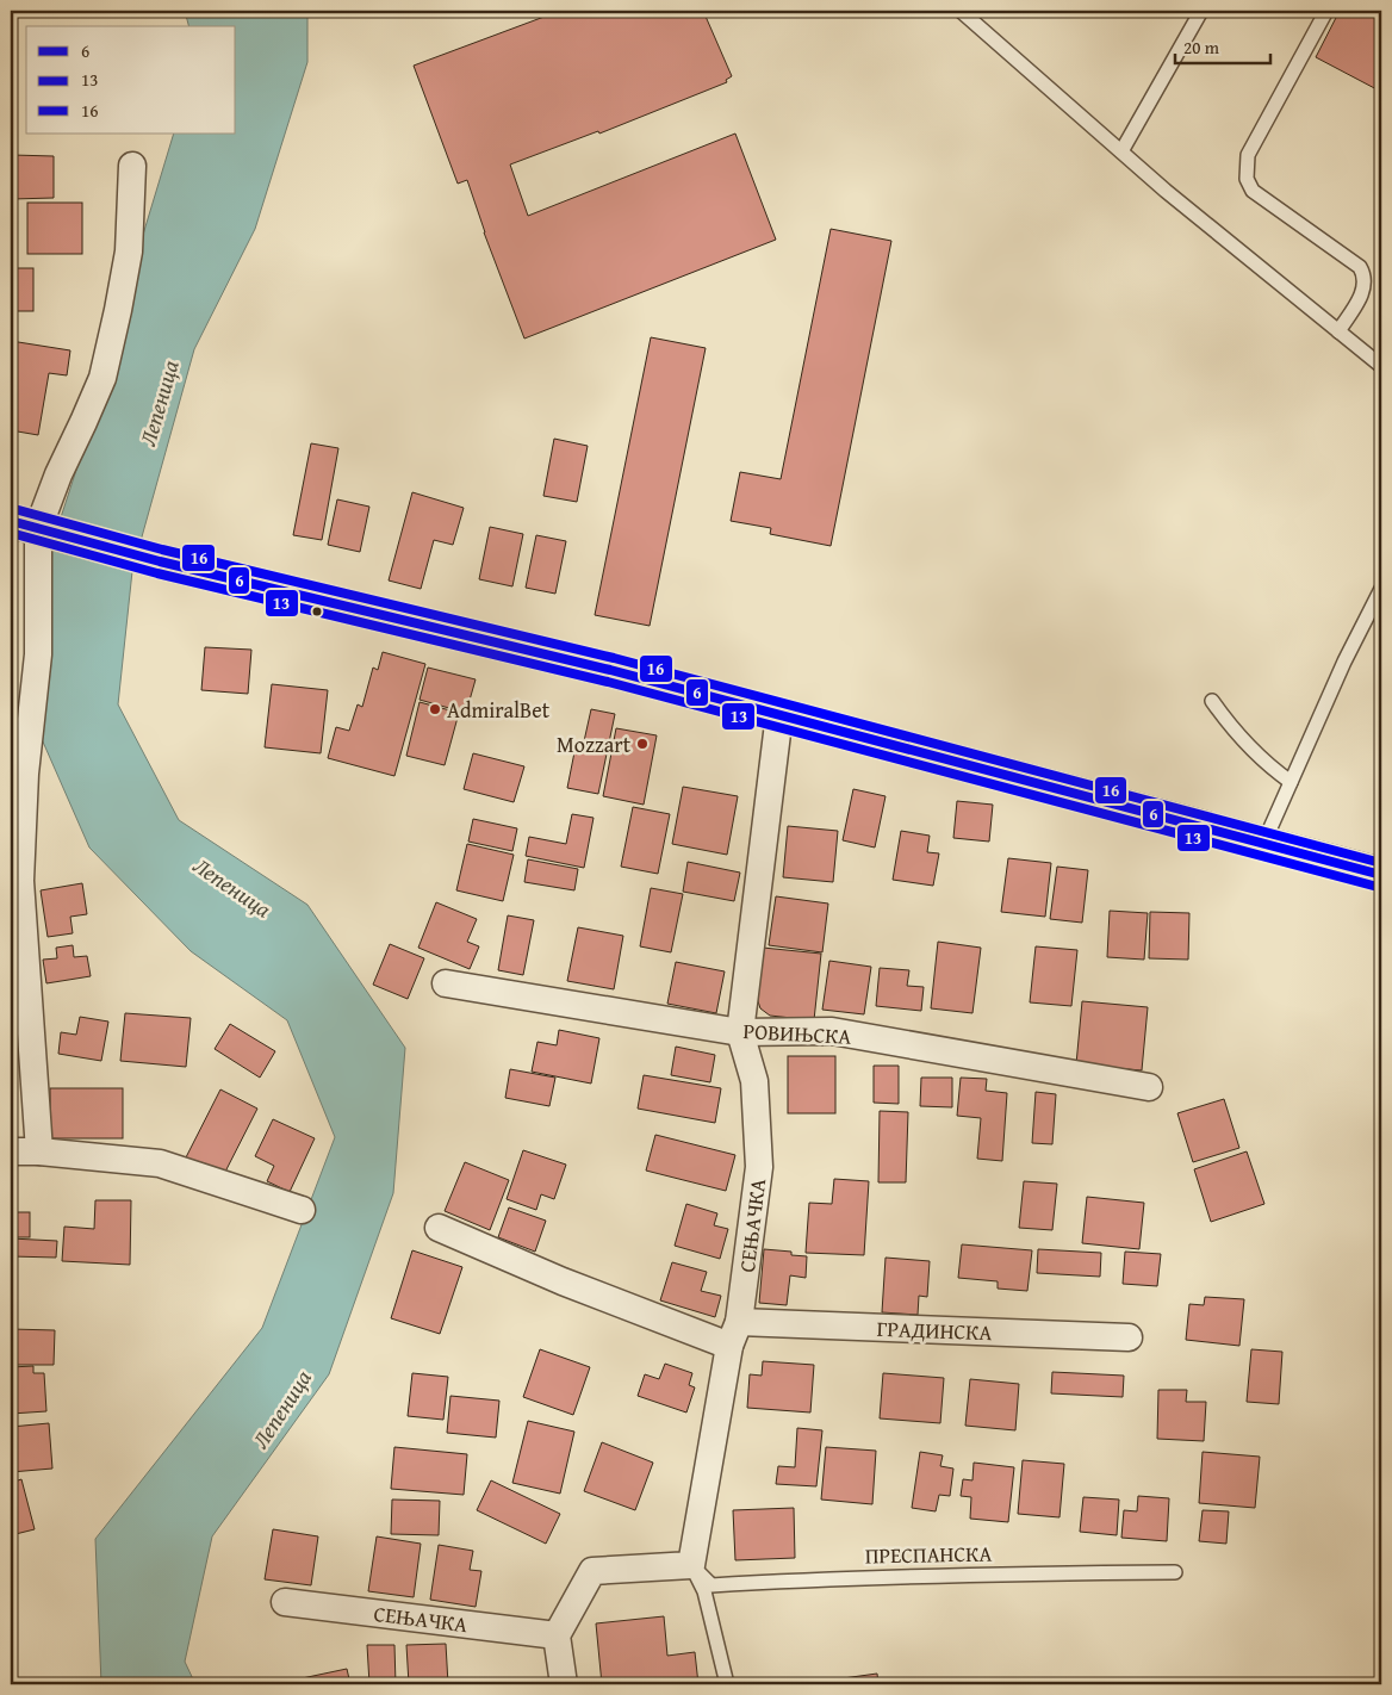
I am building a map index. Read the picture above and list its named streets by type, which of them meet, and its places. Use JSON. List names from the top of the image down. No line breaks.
{"streets":{"street":["РОВИЊСКА","СЕЊАЧКА","ГРАДИНСКА"],"lane":["ПРЕСПАНСКА"]},"crossings":[["РОВИЊСКА","СЕЊАЧКА"],["СЕЊАЧКА","ГРАДИНСКА"],["СЕЊАЧКА","ПРЕСПАНСКА"]],"water":["Лепеница"],"places":["AdmiralBet","Mozzart"],"lines":["transit line 16","transit line 6","transit line 13"],"legend":["6","13","16"],"scale_bar":"20 m"}
